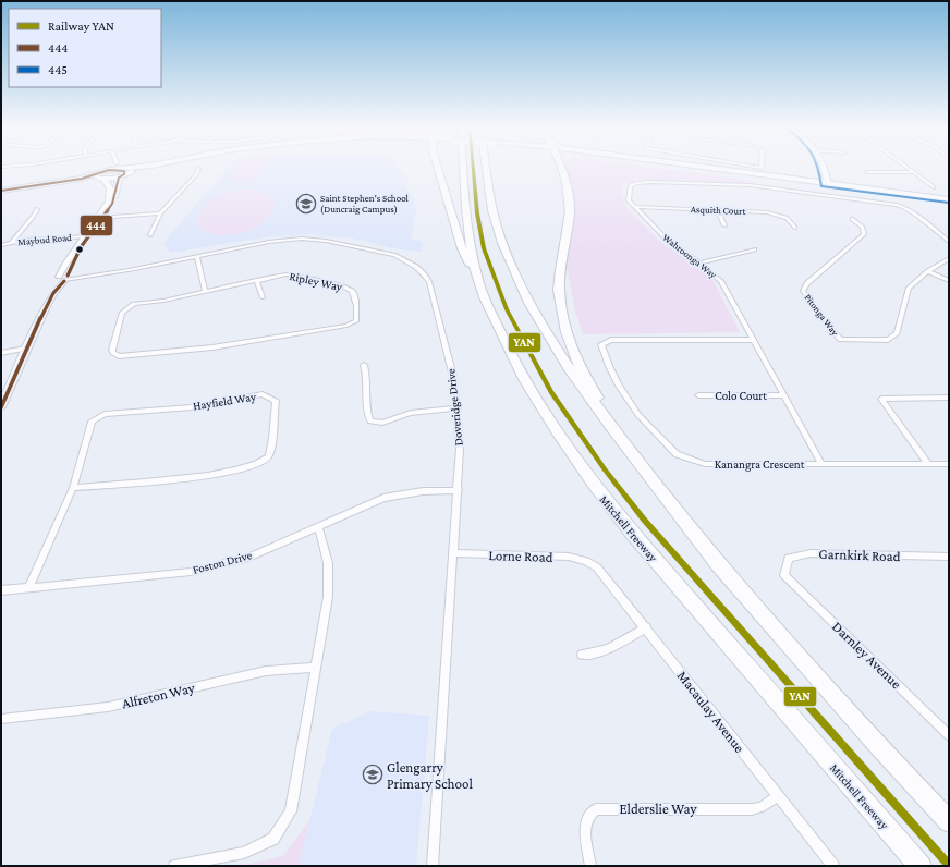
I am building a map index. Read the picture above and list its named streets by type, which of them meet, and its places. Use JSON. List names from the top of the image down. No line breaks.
{"streets":{"highway":["Mitchell Freeway"],"street":["Asquith Court","Maybud Road","Wahroonga Way","Ripley Way","Pitonga Way","Colo Court","Hayfield Way","Doveridge Drive","Kanangra Crescent","Garnkirk Road","Lorne Road","Foston Drive","Darnley Avenue","Alfreton Way","Macaulay Avenue","Elderslie Way"]},"crossings":[["Asquith Court","Wahroonga Way"],["Wahroonga Way","Colo Court"],["Wahroonga Way","Kanangra Crescent"],["Hayfield Way","Foston Drive"],["Doveridge Drive","Lorne Road"],["Doveridge Drive","Foston Drive"],["Garnkirk Road","Darnley Avenue"],["Lorne Road","Macaulay Avenue"],["Macaulay Avenue","Elderslie Way"]],"places":{"school or university":["Saint Stephen's School (Duncraig Campus)","Glengarry Primary School"]},"lines":["rail line YAN","transit line 445","transit line 444"],"legend":["Railway YAN","444","445"]}
